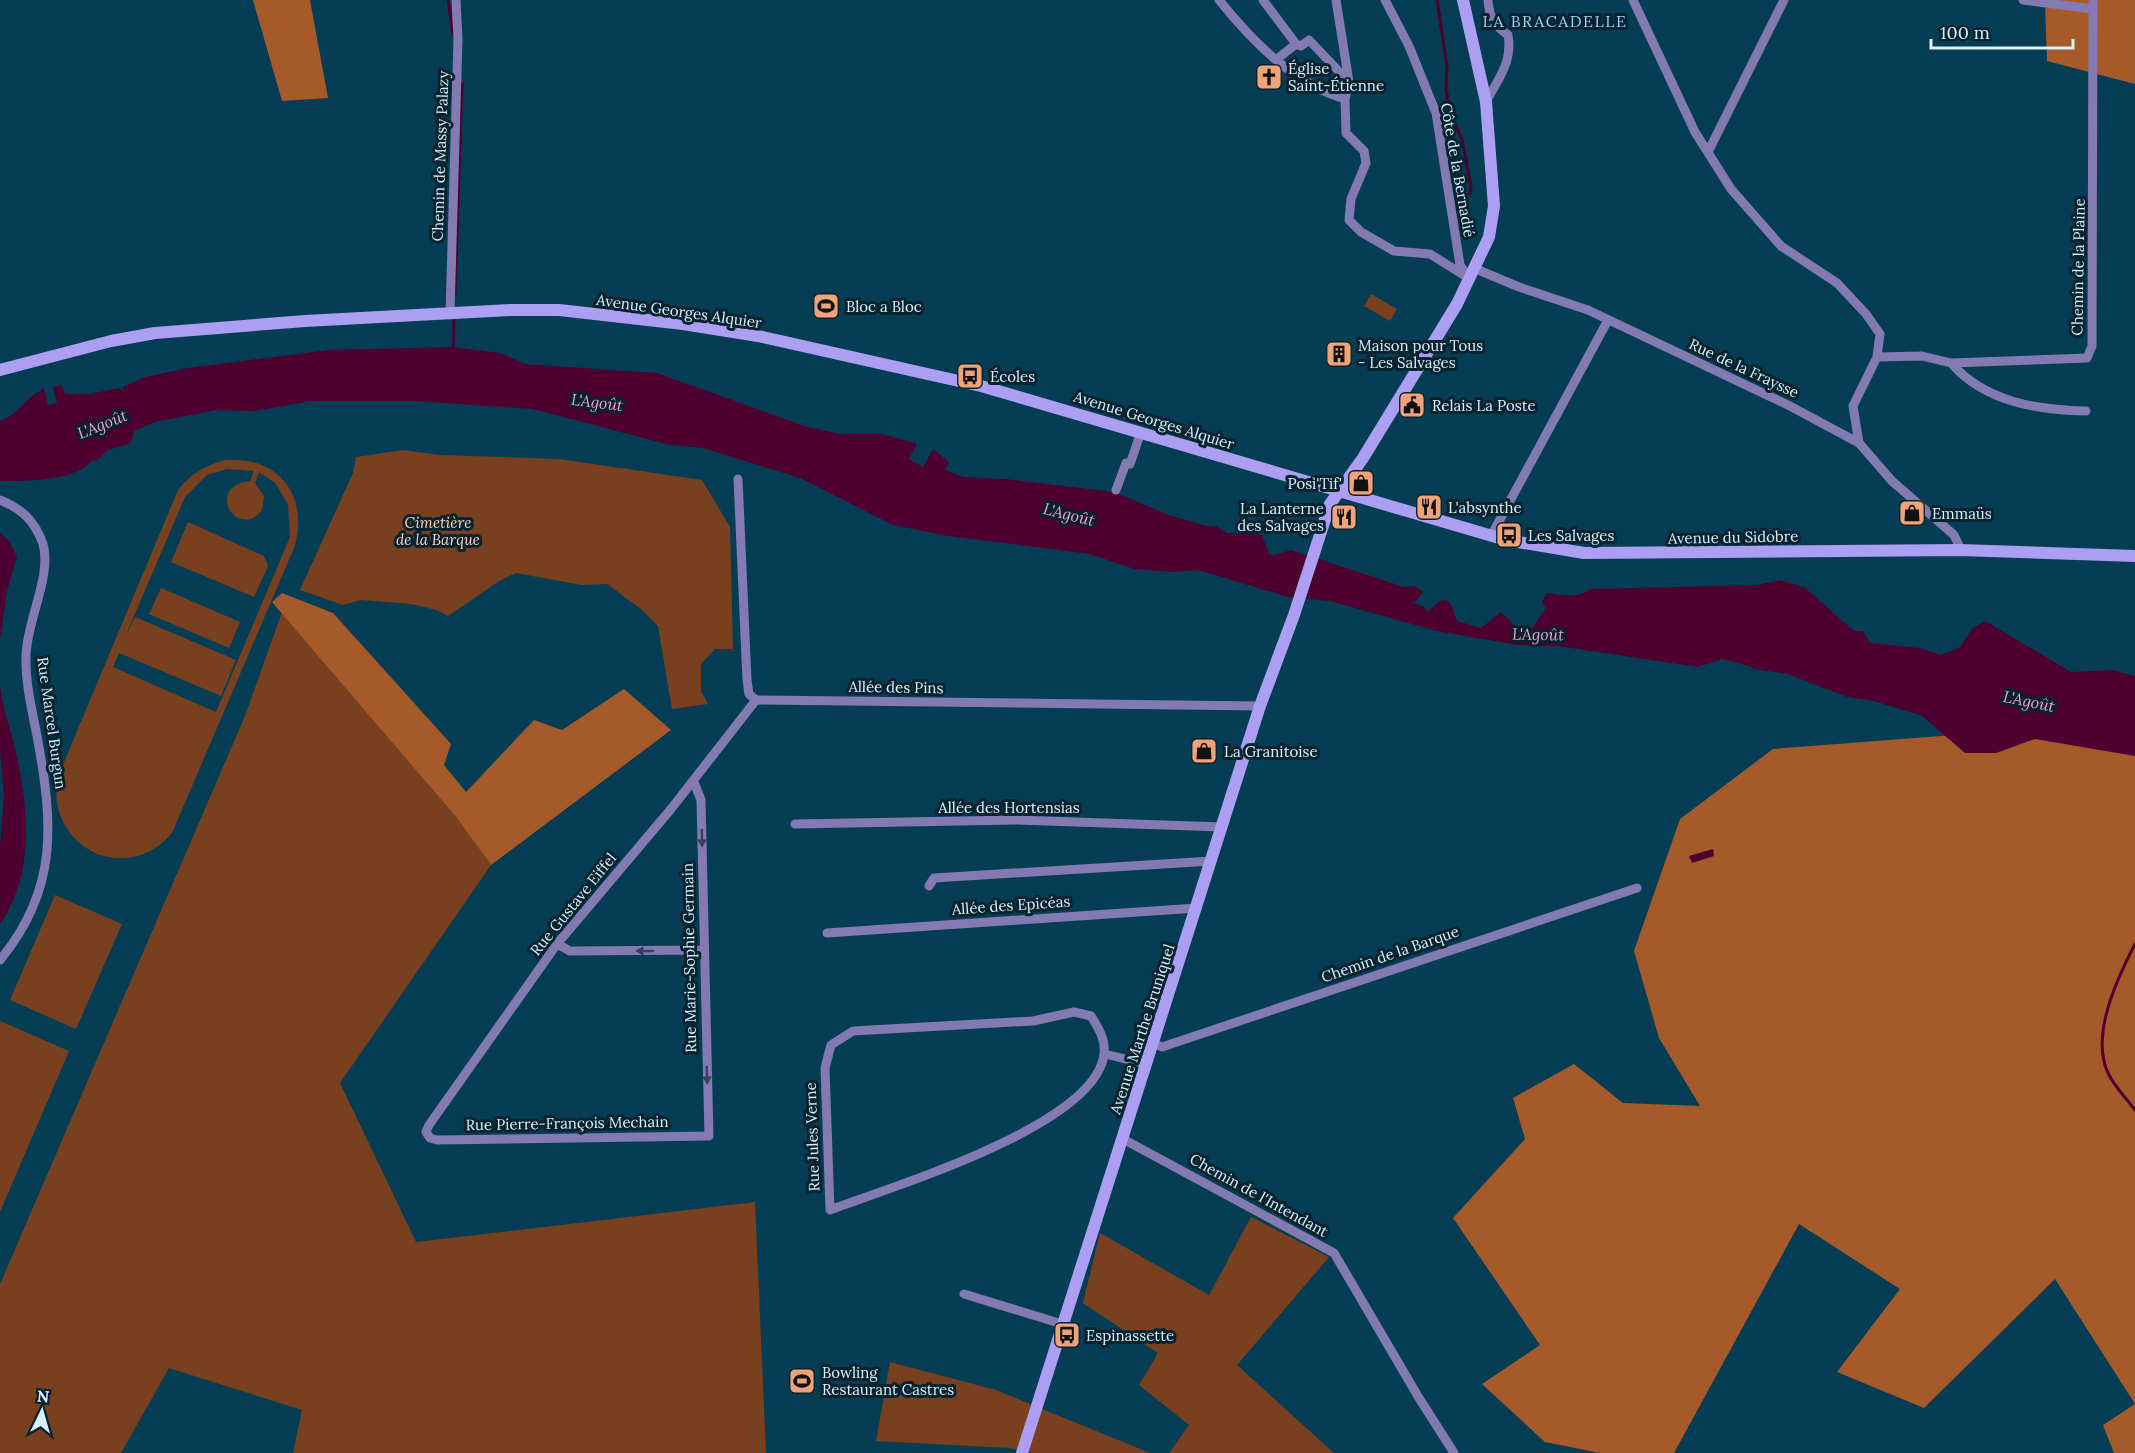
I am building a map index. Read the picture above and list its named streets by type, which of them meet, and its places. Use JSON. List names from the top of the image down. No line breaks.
{"streets":{"main road":["Avenue Georges Alquier","Avenue du Sidobre","Avenue Marthe Bruniquel"],"street":["Chemin de Massy Palazy","Côte de la Bernadié","Chemin de la Plaine","Rue de la Fraysse","Allée des Pins","Rue Marcel Burgun","Allée des Hortensias","Rue Gustave Eiffel","Allée des Epicéas","Chemin de la Barque","Rue Marie-Sophie Germain","Rue Pierre-François Mechain","Rue Jules Verne","Chemin de l'Intendant"]},"crossings":[["Chemin de Massy Palazy","Avenue Georges Alquier"],["Côte de la Bernadié","Rue de la Fraysse"],["Côte de la Bernadié","Avenue Marthe Bruniquel"],["Avenue Georges Alquier","Avenue du Sidobre"],["Avenue Georges Alquier","Avenue Marthe Bruniquel"],["Rue de la Fraysse","Avenue du Sidobre"],["Rue de la Fraysse","Avenue Marthe Bruniquel"],["Avenue du Sidobre","Avenue Marthe Bruniquel"],["Allée des Pins","Rue Gustave Eiffel"],["Allée des Pins","Avenue Marthe Bruniquel"],["Allée des Hortensias","Avenue Marthe Bruniquel"],["Rue Gustave Eiffel","Rue Marie-Sophie Germain"],["Rue Gustave Eiffel","Rue Pierre-François Mechain"],["Allée des Epicéas","Avenue Marthe Bruniquel"],["Chemin de la Barque","Avenue Marthe Bruniquel"],["Rue Marie-Sophie Germain","Rue Pierre-François Mechain"],["Avenue Marthe Bruniquel","Chemin de l'Intendant"]],"one_way":["Rue Marie-Sophie Germain"],"districts":["LA BRACADELLE"],"water":["L'Agoût"],"parks":["Cimetière de la Barque"],"places":{"church":["Église Saint-Étienne"],"sports":["Bloc a Bloc","Bowling Restaurant Castres"],"building":["Maison pour Tous - Les Salvages"],"bus stop":["Écoles","Les Salvages","Espinassette"],"public building":["Relais La Poste"],"shop":["Posi'Tif'","Emmaüs","La Granitoise"],"restaurant":["L'absynthe","La Lanterne des Salvages"]},"scale_bar":"100 m","north":"top"}
